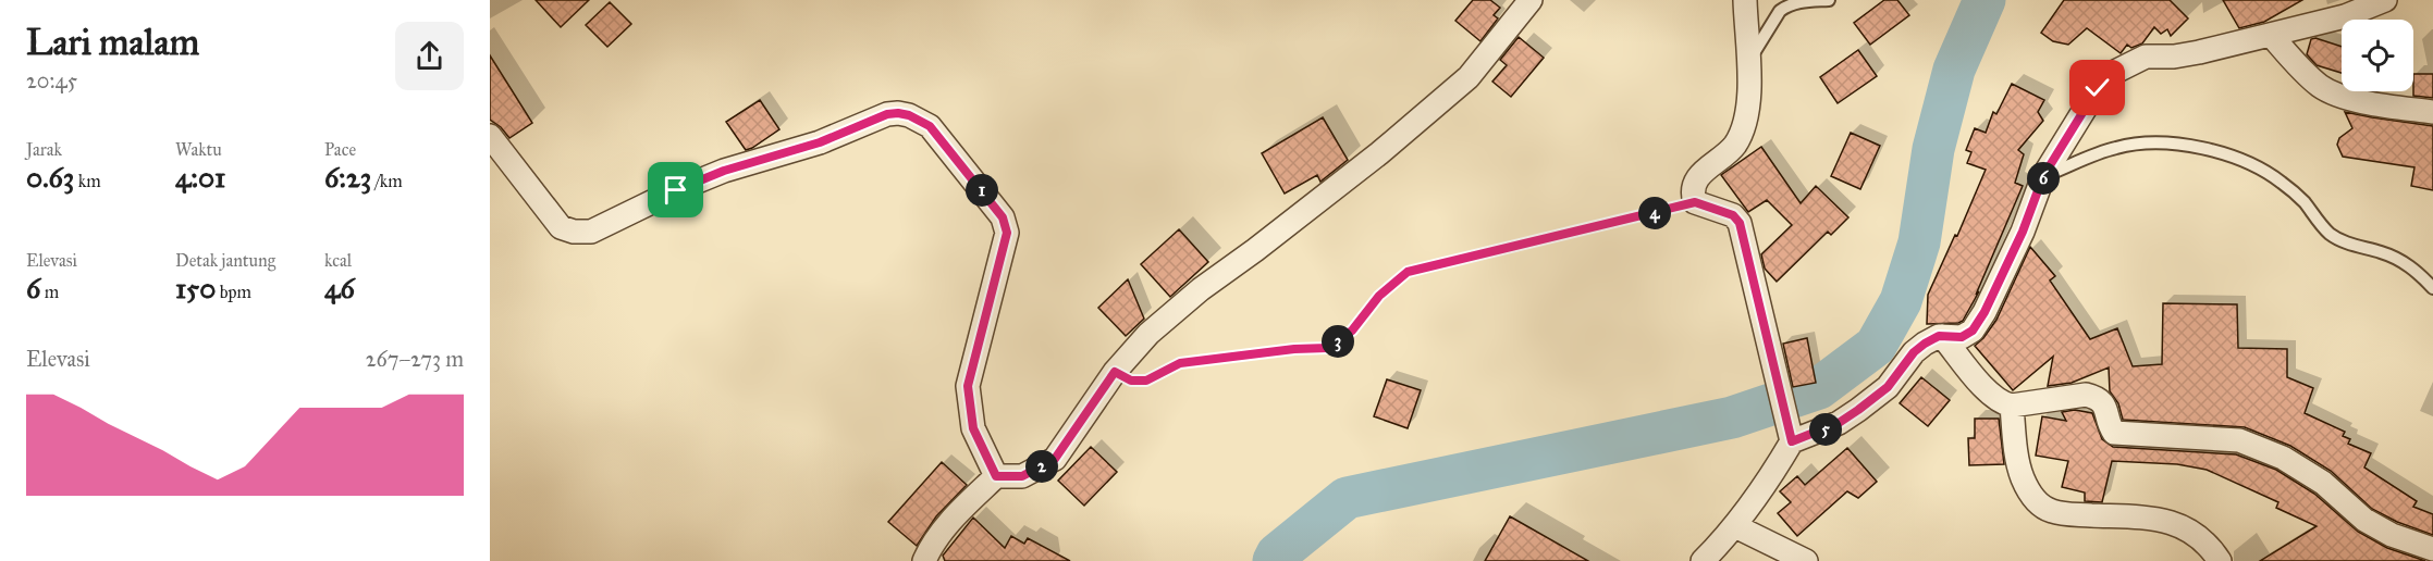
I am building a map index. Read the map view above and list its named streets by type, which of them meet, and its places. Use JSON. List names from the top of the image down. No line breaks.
{"page":{"heading":["Lari malam","20:45"],"stats":[["Jarak","0.63 km"],["Waktu","4:01"],["Pace","6:23 /km"],["Elevasi","6 m"],["Detak jantung","150 bpm"],["kcal","46"]],"pins":["6","1","4","3","5","2"],"chart":["Elevasi","267–273 m"]}}
